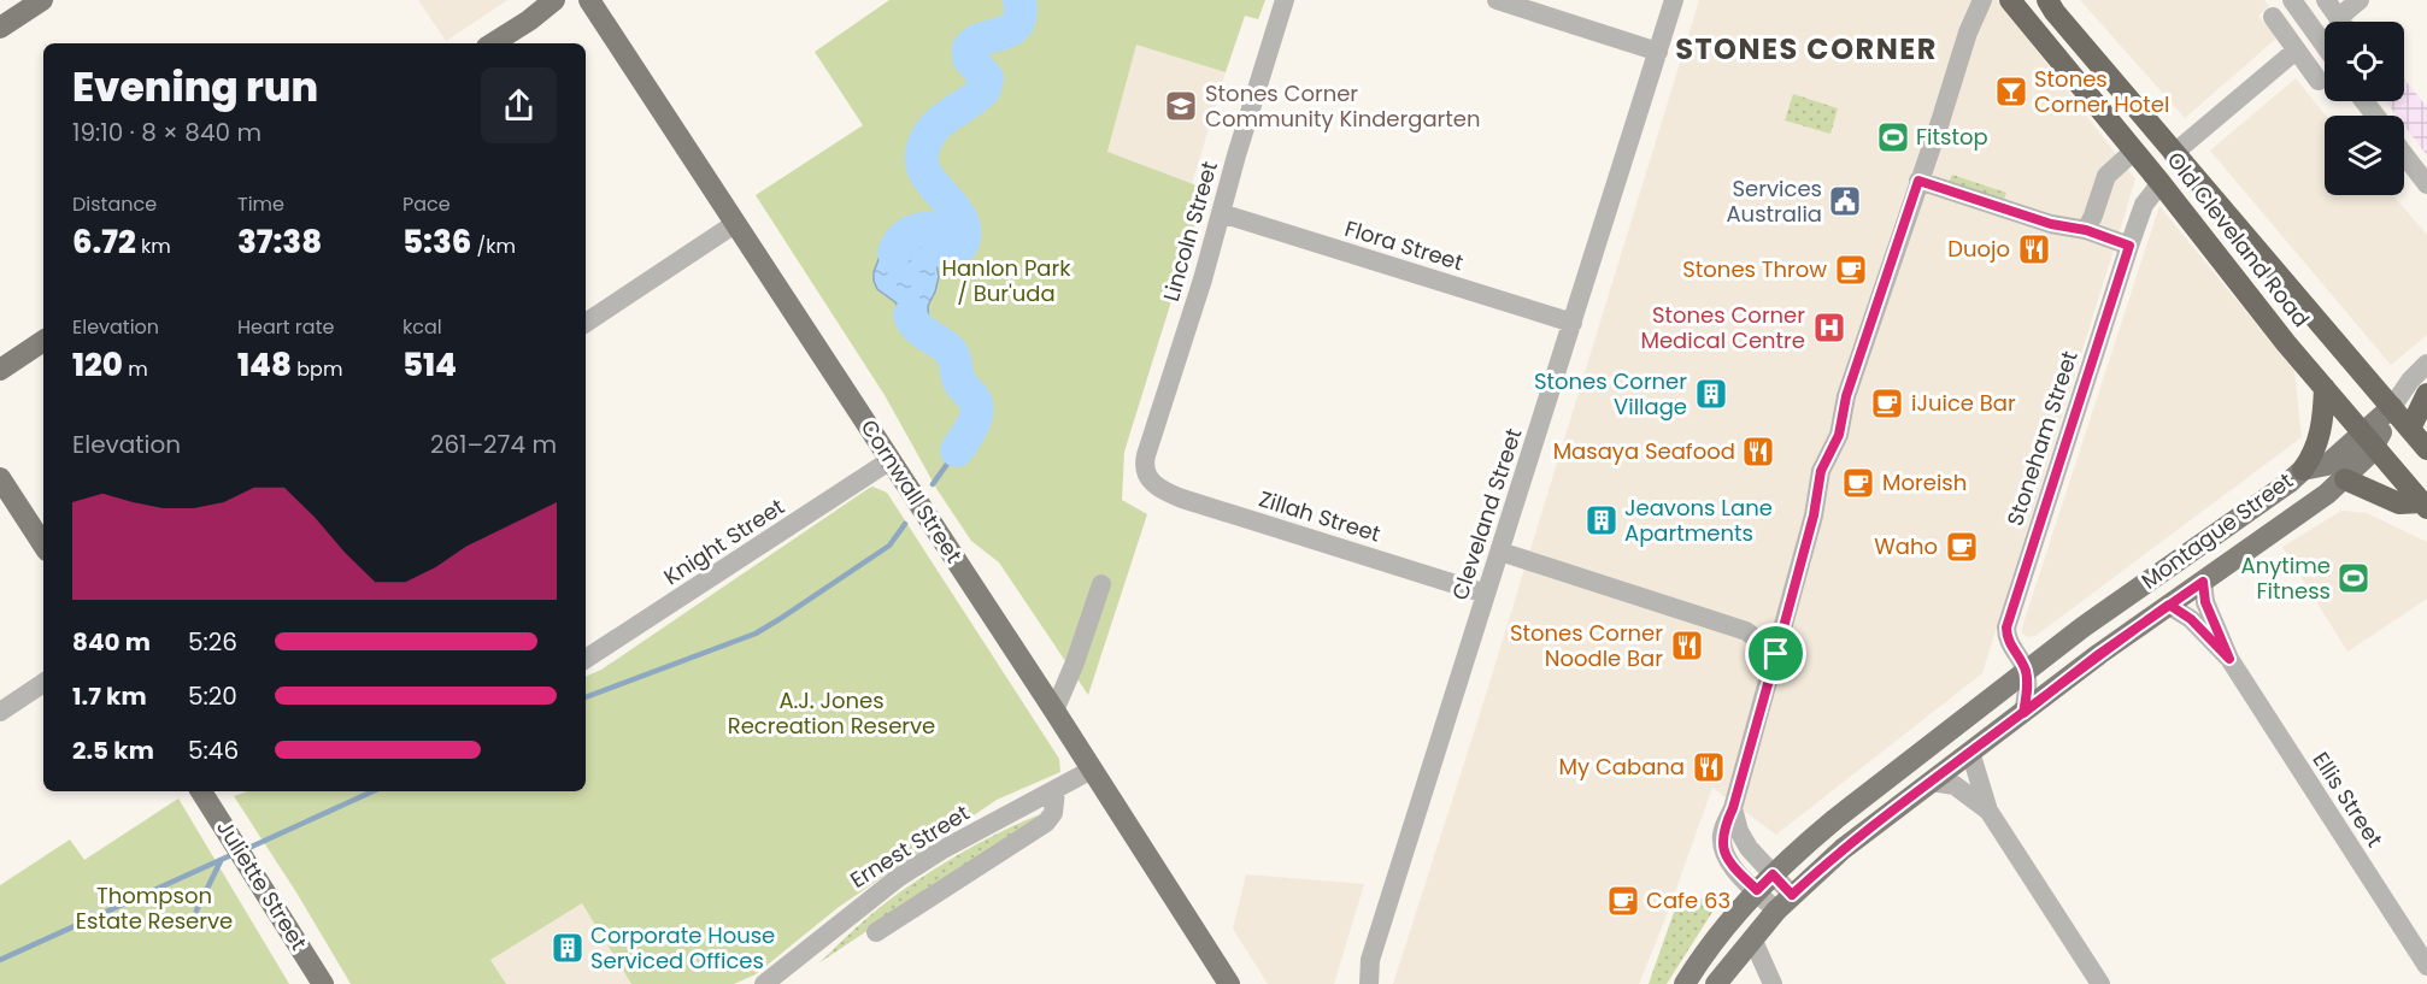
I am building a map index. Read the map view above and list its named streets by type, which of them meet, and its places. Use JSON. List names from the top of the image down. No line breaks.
{"streets":{"highway":["Old Cleveland Road"],"main road":["Cornwall Street","Montague Street","Juliette Street"],"street":["Lincoln Street","Flora Street","Stoneham Street","Cleveland Street","Zillah Street","Knight Street","Ellis Street","Ernest Street"]},"crossings":[["Lincoln Street","Flora Street"],["Lincoln Street","Zillah Street"],["Old Cleveland Road","Stoneham Street"],["Old Cleveland Road","Montague Street"],["Flora Street","Cleveland Street"],["Stoneham Street","Montague Street"],["Cornwall Street","Knight Street"],["Cornwall Street","Ernest Street"],["Cleveland Street","Zillah Street"],["Montague Street","Ellis Street"]],"districts":["STONES CORNER"],"parks":["Hanlon Park / Bur'uda","A.J. Jones Recreation Reserve","Thompson Estate Reserve"],"places":{"bar":["Stones Corner Hotel"],"school or university":["Stones Corner Community Kindergarten"],"sports":["Fitstop","Anytime Fitness"],"public building":["Services Australia"],"restaurant":["Duojo","Masaya Seafood","Stones Corner Noodle Bar","My Cabana"],"cafe":["Stones Throw","iJuice Bar","Moreish","Waho","Cafe 63"],"hospital":["Stones Corner Medical Centre"],"building":["Stones Corner Village","Jeavons Lane Apartments","Corporate House Serviced Offices"]},"page":{"heading":["Evening run","19:10 · 8 × 840 m"],"stats":[["Distance","6.72 km"],["Time","37:38"],["Pace","5:36 /km"],["Elevation","120 m"],["Heart rate","148 bpm"],["kcal","514"]],"chart":["Elevation","261–274 m"],"list":[{"name":"840 m","note":"5:26"},{"name":"1.7 km","note":"5:20"},{"name":"2.5 km","note":"5:46"}]}}
